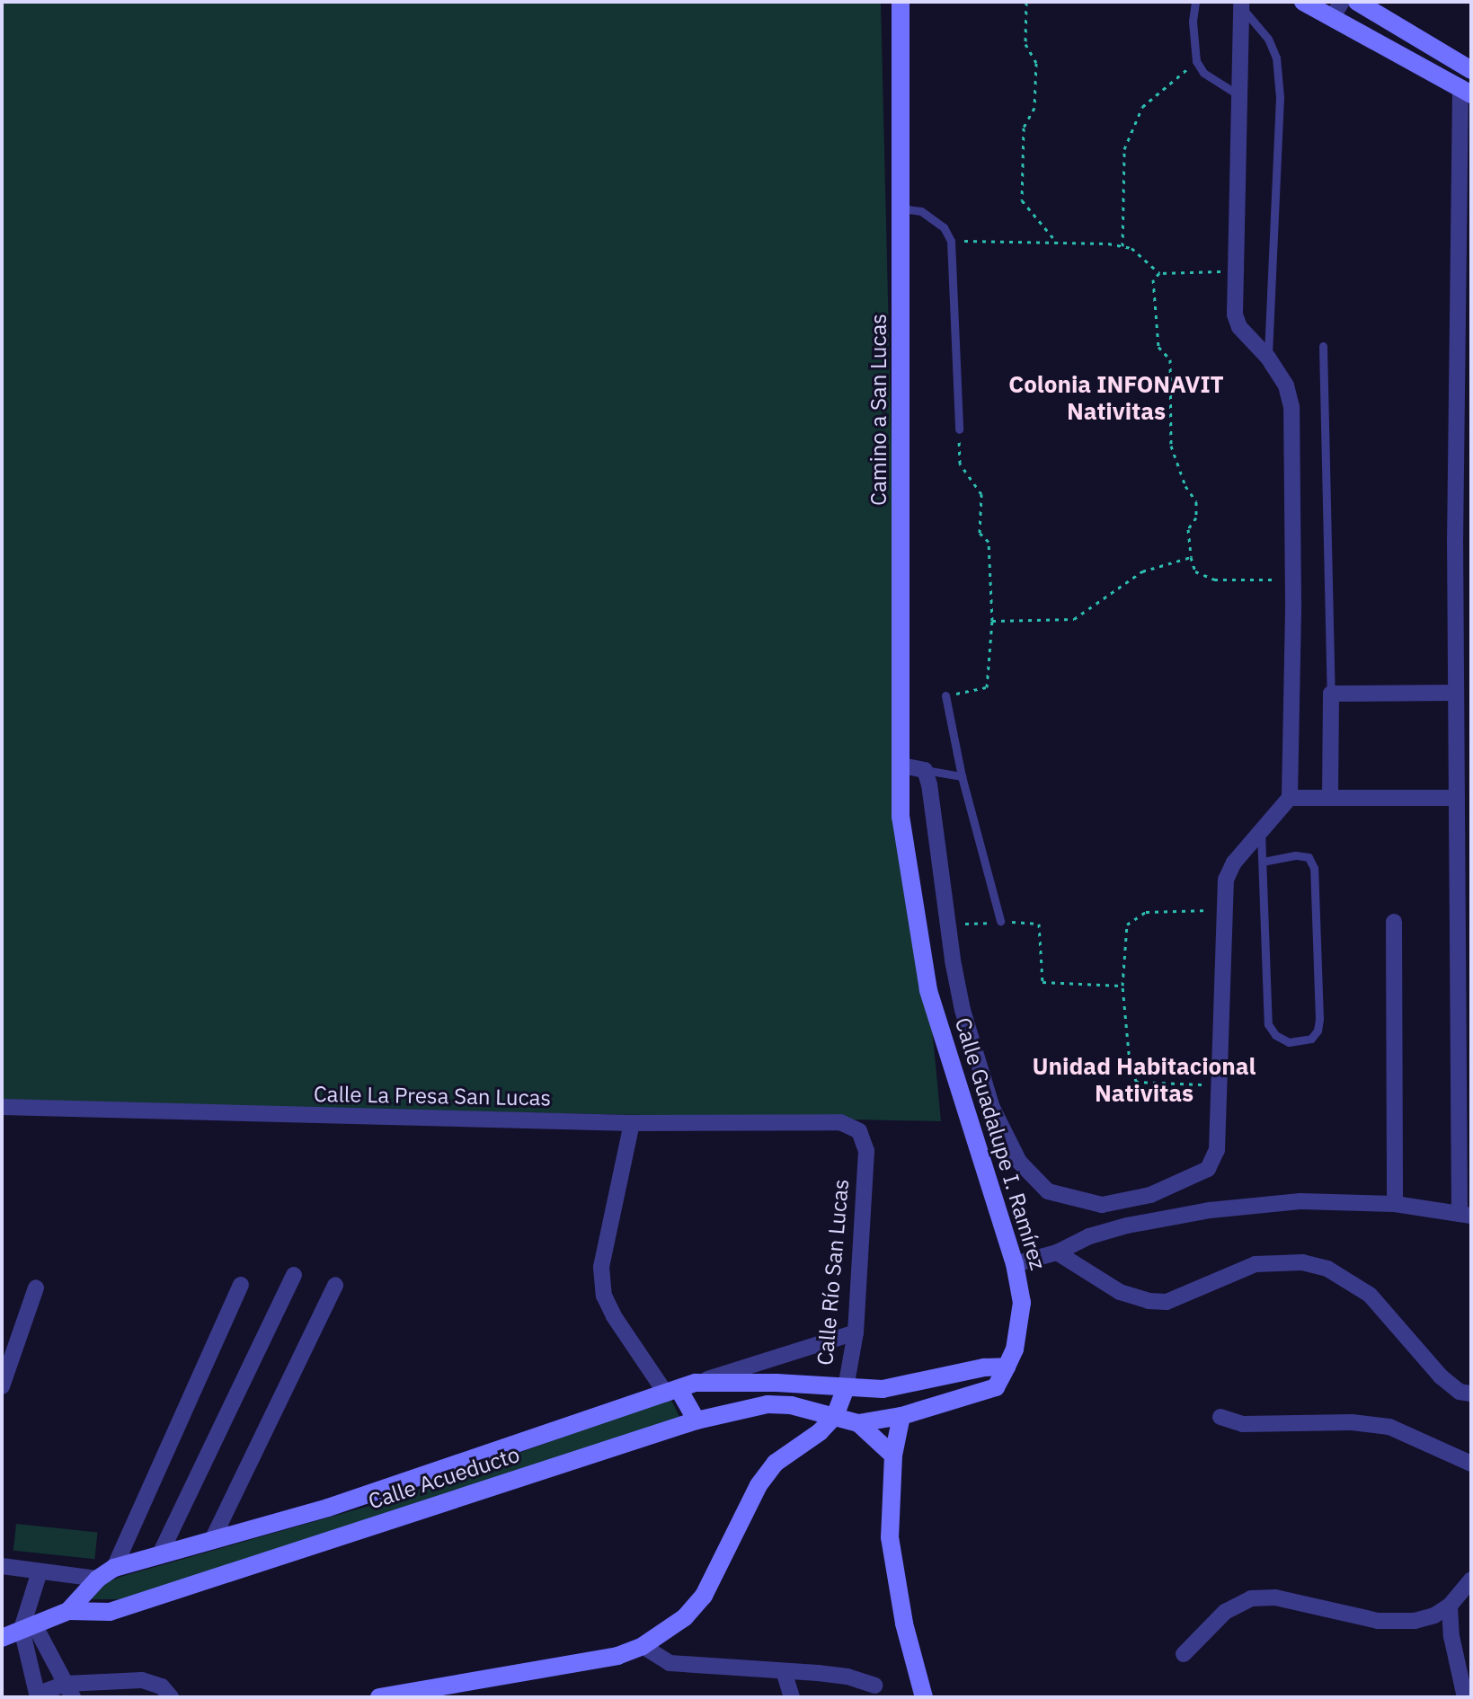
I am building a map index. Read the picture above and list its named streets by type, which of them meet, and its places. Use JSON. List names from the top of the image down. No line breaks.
{"streets":{"street":["Camino a San Lucas","Calle La Presa San Lucas","Calle Guadalupe I. Ramírez","Calle Río San Lucas","Calle Acueducto"]},"crossings":[["Camino a San Lucas","Calle Guadalupe I. Ramírez"],["Calle La Presa San Lucas","Calle Río San Lucas"],["Calle Guadalupe I. Ramírez","Calle Río San Lucas"],["Calle Guadalupe I. Ramírez","Calle Acueducto"],["Calle Río San Lucas","Calle Acueducto"]],"districts":["Colonia INFONAVIT Nativitas","Unidad Habitacional Nativitas"]}
